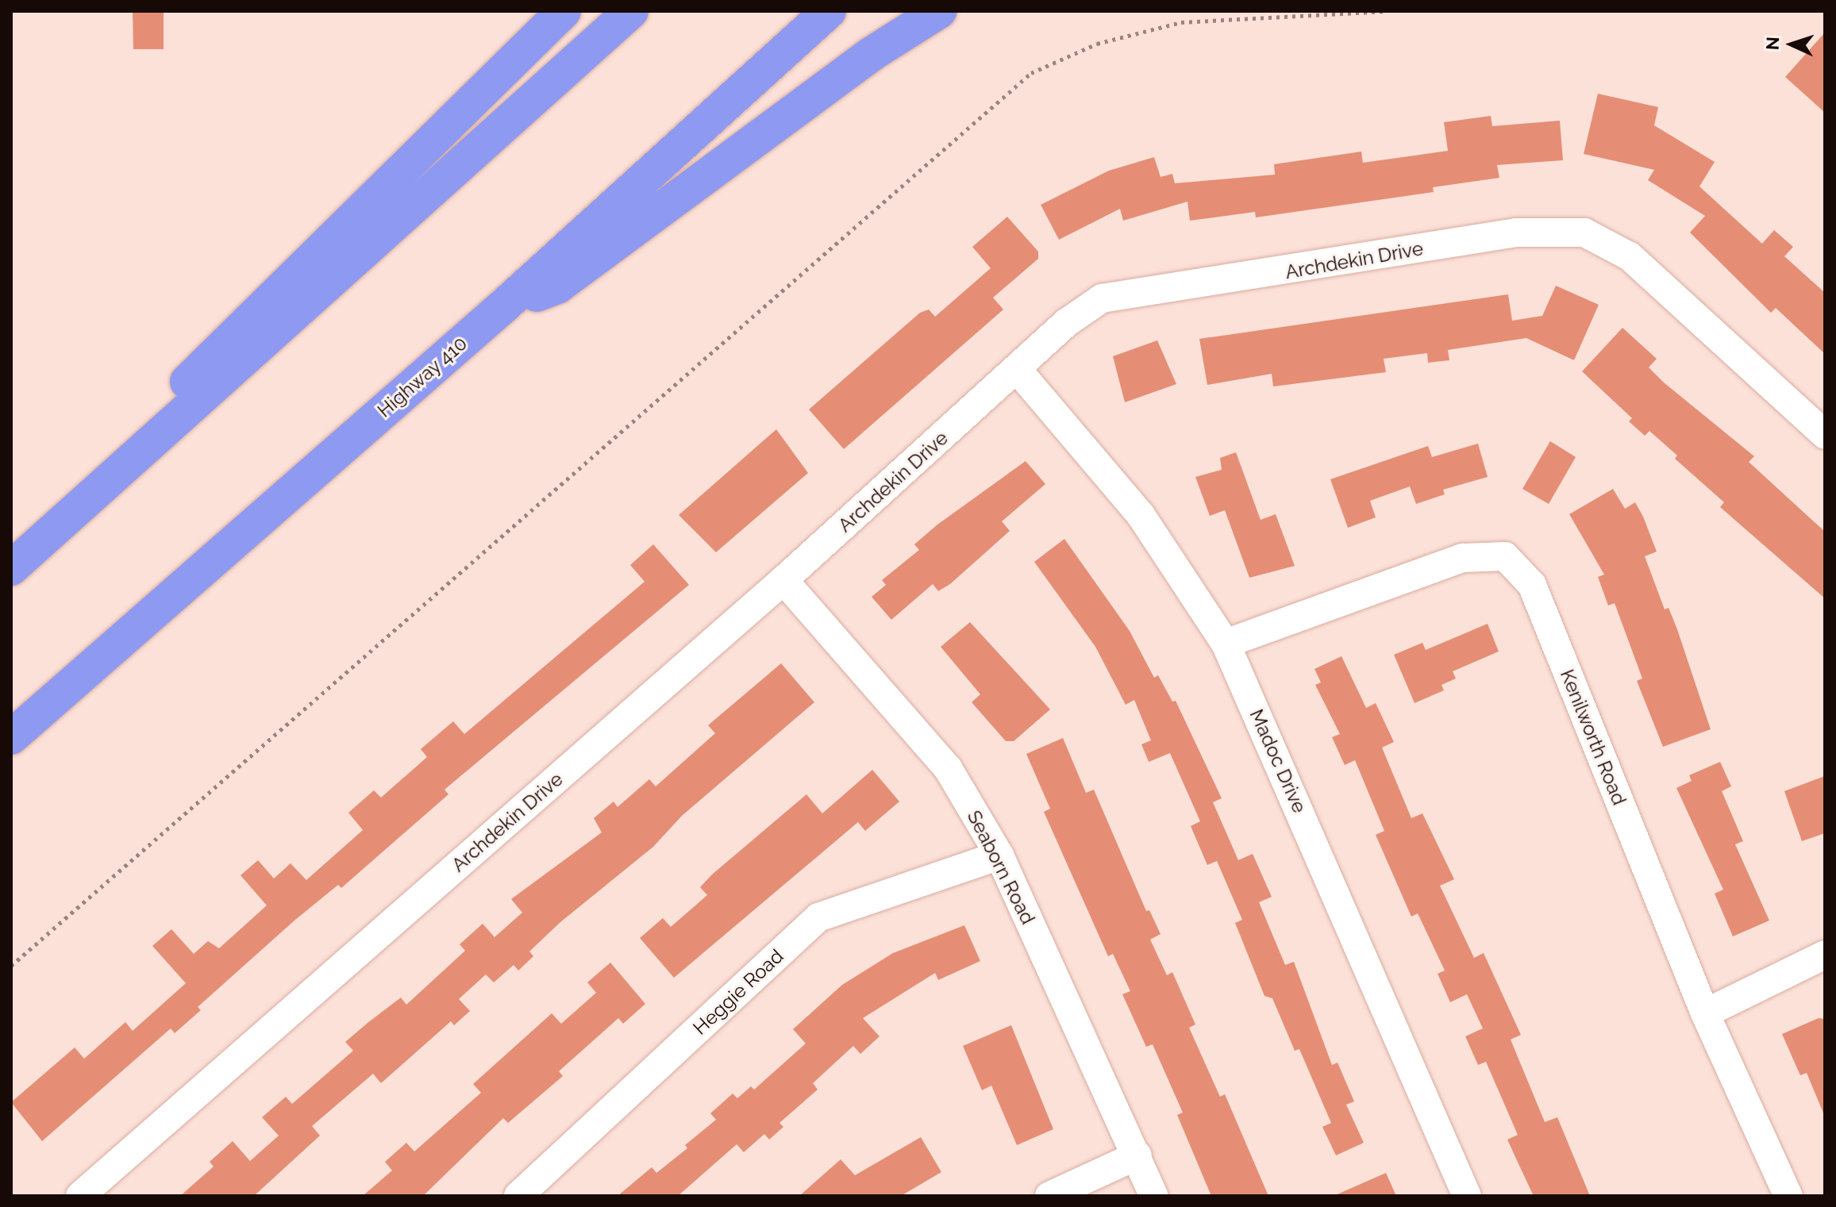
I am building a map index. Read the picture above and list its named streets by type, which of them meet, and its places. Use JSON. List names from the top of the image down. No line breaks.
{"streets":{"highway":["Highway 410"],"street":["Archdekin Drive","Kenilworth Road","Madoc Drive","Seaborn Road","Heggie Road"]},"crossings":[["Archdekin Drive","Madoc Drive"],["Archdekin Drive","Seaborn Road"],["Kenilworth Road","Madoc Drive"],["Seaborn Road","Heggie Road"]],"north":"left"}
